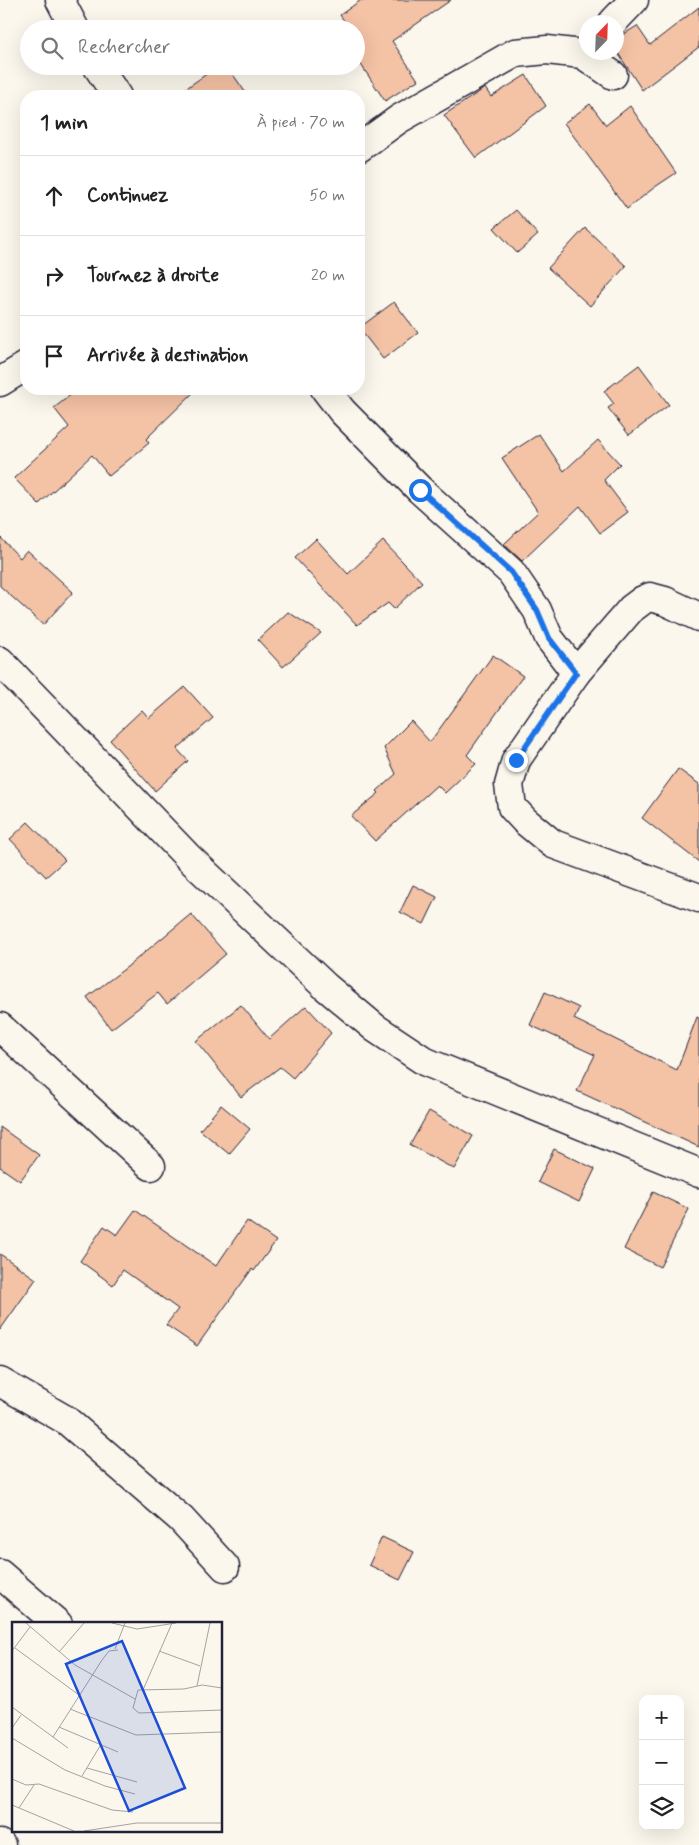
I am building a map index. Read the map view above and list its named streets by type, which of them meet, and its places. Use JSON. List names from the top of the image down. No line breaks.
{"north":"top right","page":{"search":"Rechercher","heading":["1 min","À pied · 70 m"],"list":[["Continuez","50 m"],["Tournez à droite","20 m"],"Arrivée à destination"],"map_buttons":["+","−"]}}
